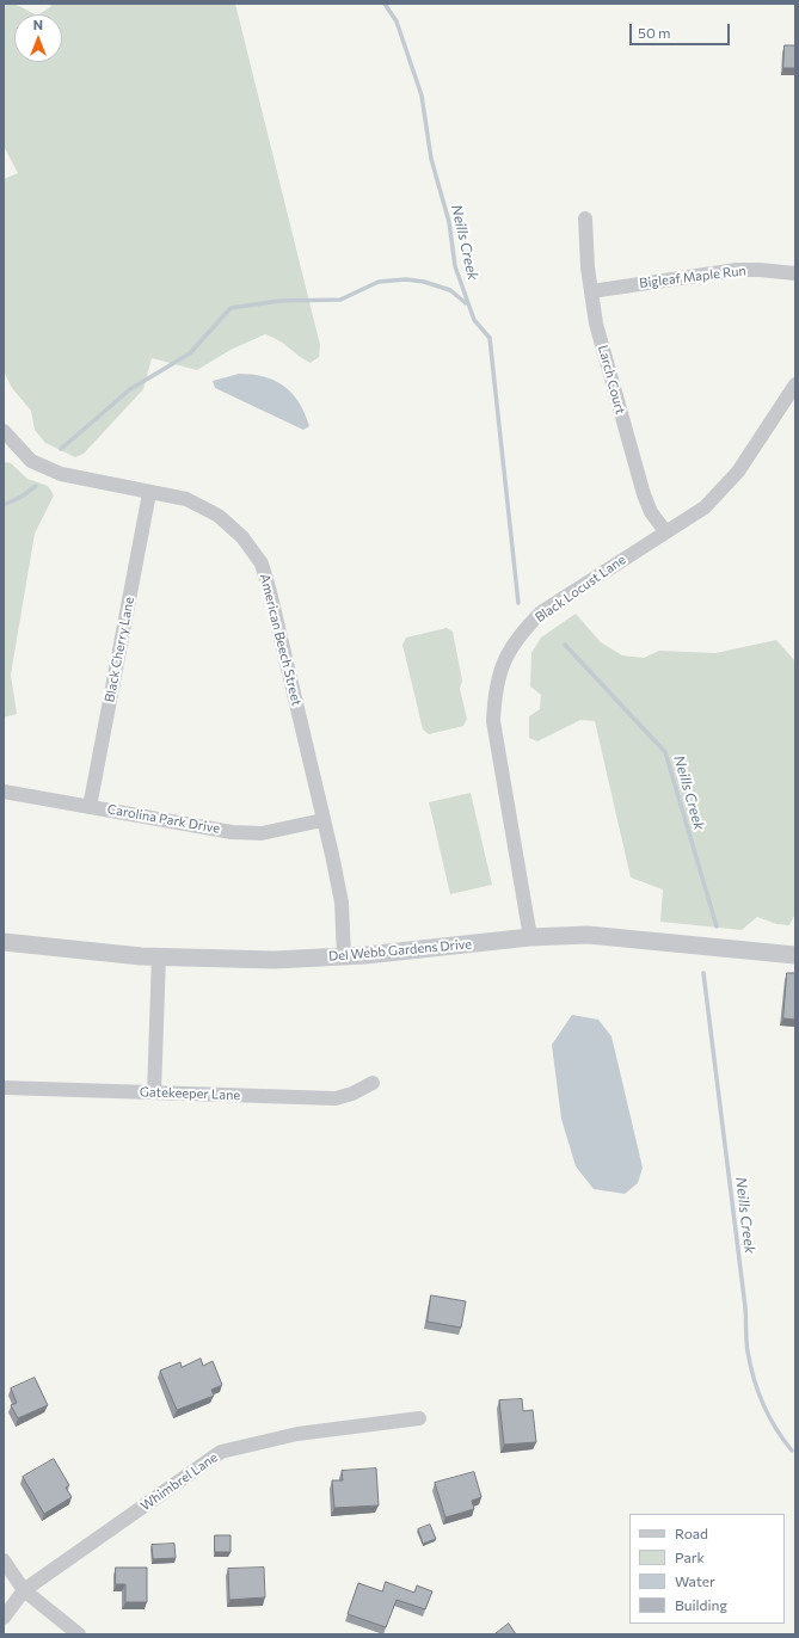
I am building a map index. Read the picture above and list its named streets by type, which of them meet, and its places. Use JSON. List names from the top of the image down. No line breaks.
{"streets":{"street":["Bigleaf Maple Run","Larch Court","Black Locust Lane","American Beech Street","Black Cherry Lane","Carolina Park Drive","Del Webb Gardens Drive","Gatekeeper Lane","Whimbrel Lane"]},"crossings":[["Bigleaf Maple Run","Larch Court"],["Larch Court","Black Locust Lane"],["Black Locust Lane","Del Webb Gardens Drive"],["American Beech Street","Black Cherry Lane"],["American Beech Street","Carolina Park Drive"],["American Beech Street","Del Webb Gardens Drive"],["Black Cherry Lane","Carolina Park Drive"]],"water":["Neills Creek"],"legend":["Road","Park","Water","Building"],"scale_bar":"50 m","north":"top"}
